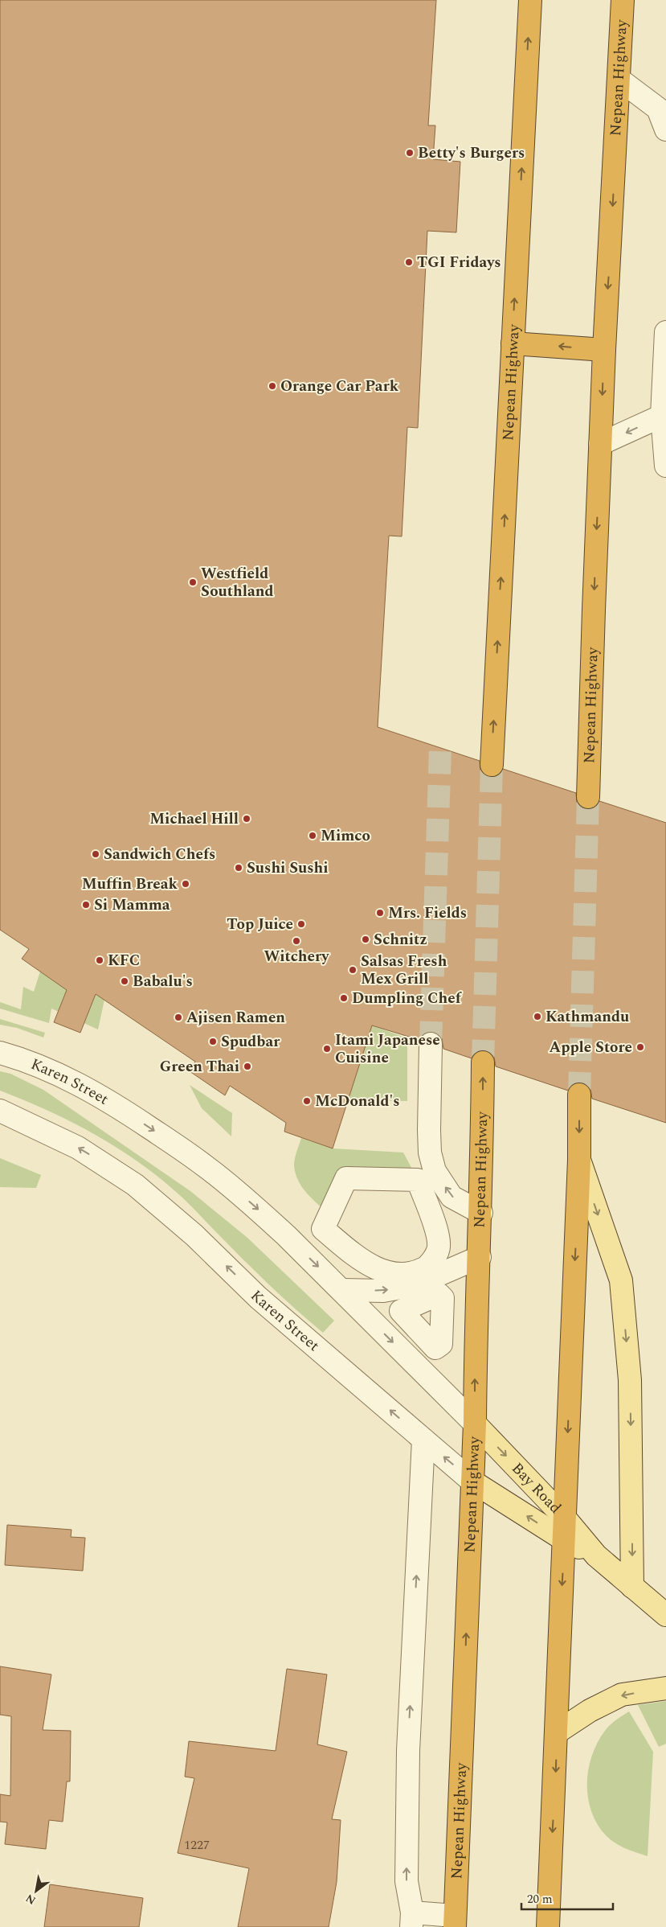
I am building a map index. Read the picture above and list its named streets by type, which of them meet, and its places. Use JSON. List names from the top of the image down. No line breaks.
{"streets":{"highway":["Nepean Highway"],"main road":["Karen Street","Bay Road"]},"crossings":[["Nepean Highway","Karen Street"],["Nepean Highway","Bay Road"],["Karen Street","Bay Road"]],"one_way":["Bay Road"],"places":["Betty's Burgers","TGI Fridays","Orange Car Park","Westfield Southland","Michael Hill","Mimco","Sandwich Chefs","Sushi Sushi","Muffin Break","Si Mamma","Mrs. Fields","Top Juice","Schnitz","Witchery","KFC","Salsas Fresh Mex Grill","Babalu's","Dumpling Chef","Kathmandu","Ajisen Ramen","Spudbar","Apple Store","Itami Japanese Cuisine","Green Thai","McDonald's"],"house_numbers":["1227"],"scale_bar":"20 m","north":"bottom left"}
